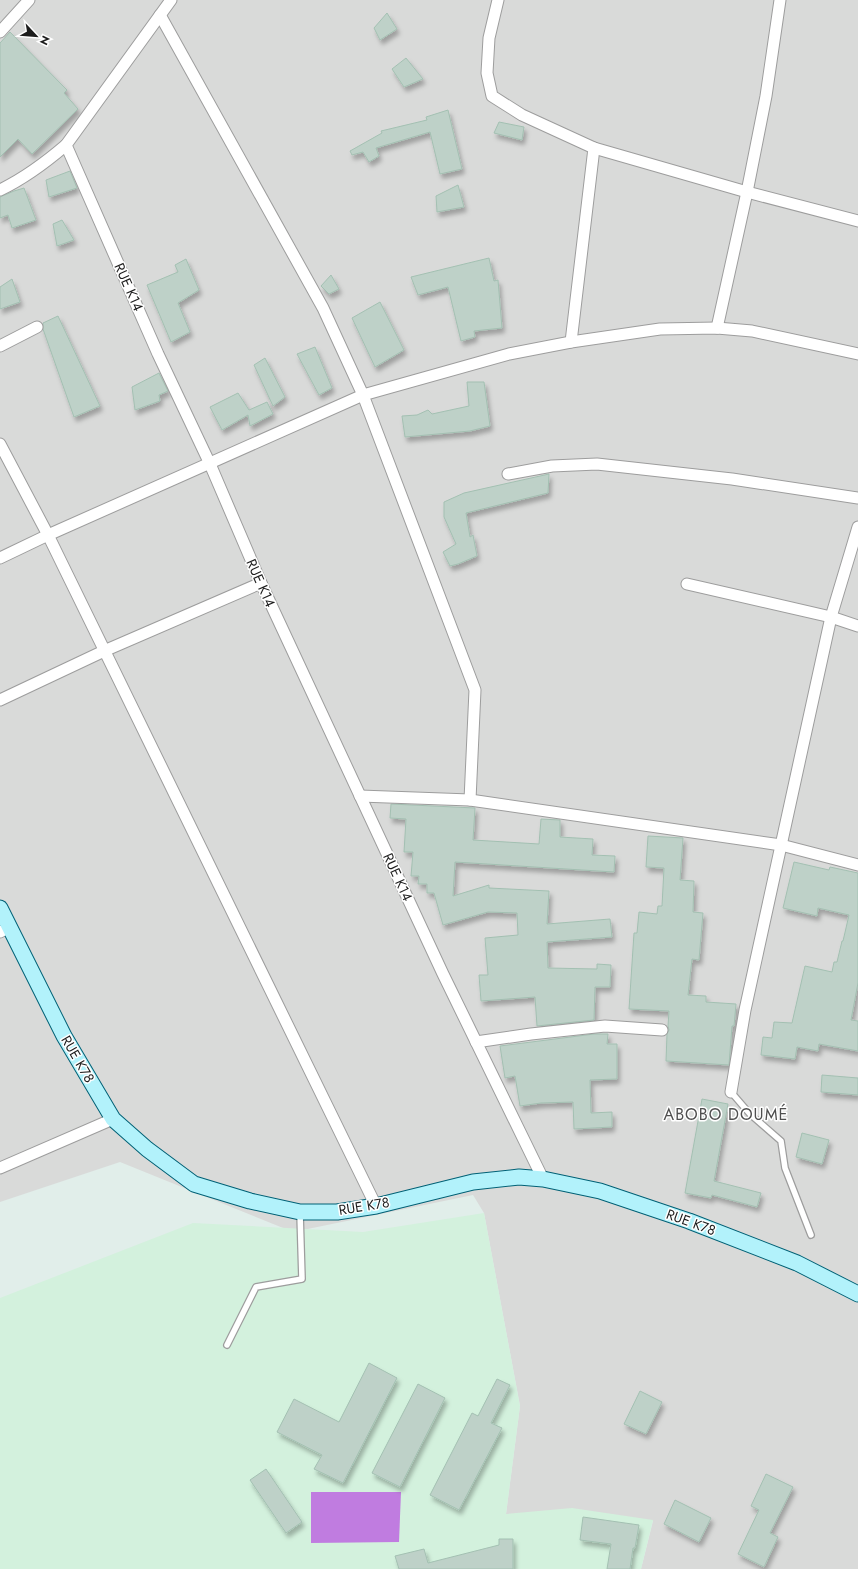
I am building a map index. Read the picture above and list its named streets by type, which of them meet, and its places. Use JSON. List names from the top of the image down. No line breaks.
{"streets":{"street":["RUE K14","RUE K78"]},"crossings":[["RUE K14","RUE K78"]],"districts":["ABOBO DOUMÉ"],"north":"bottom right"}
